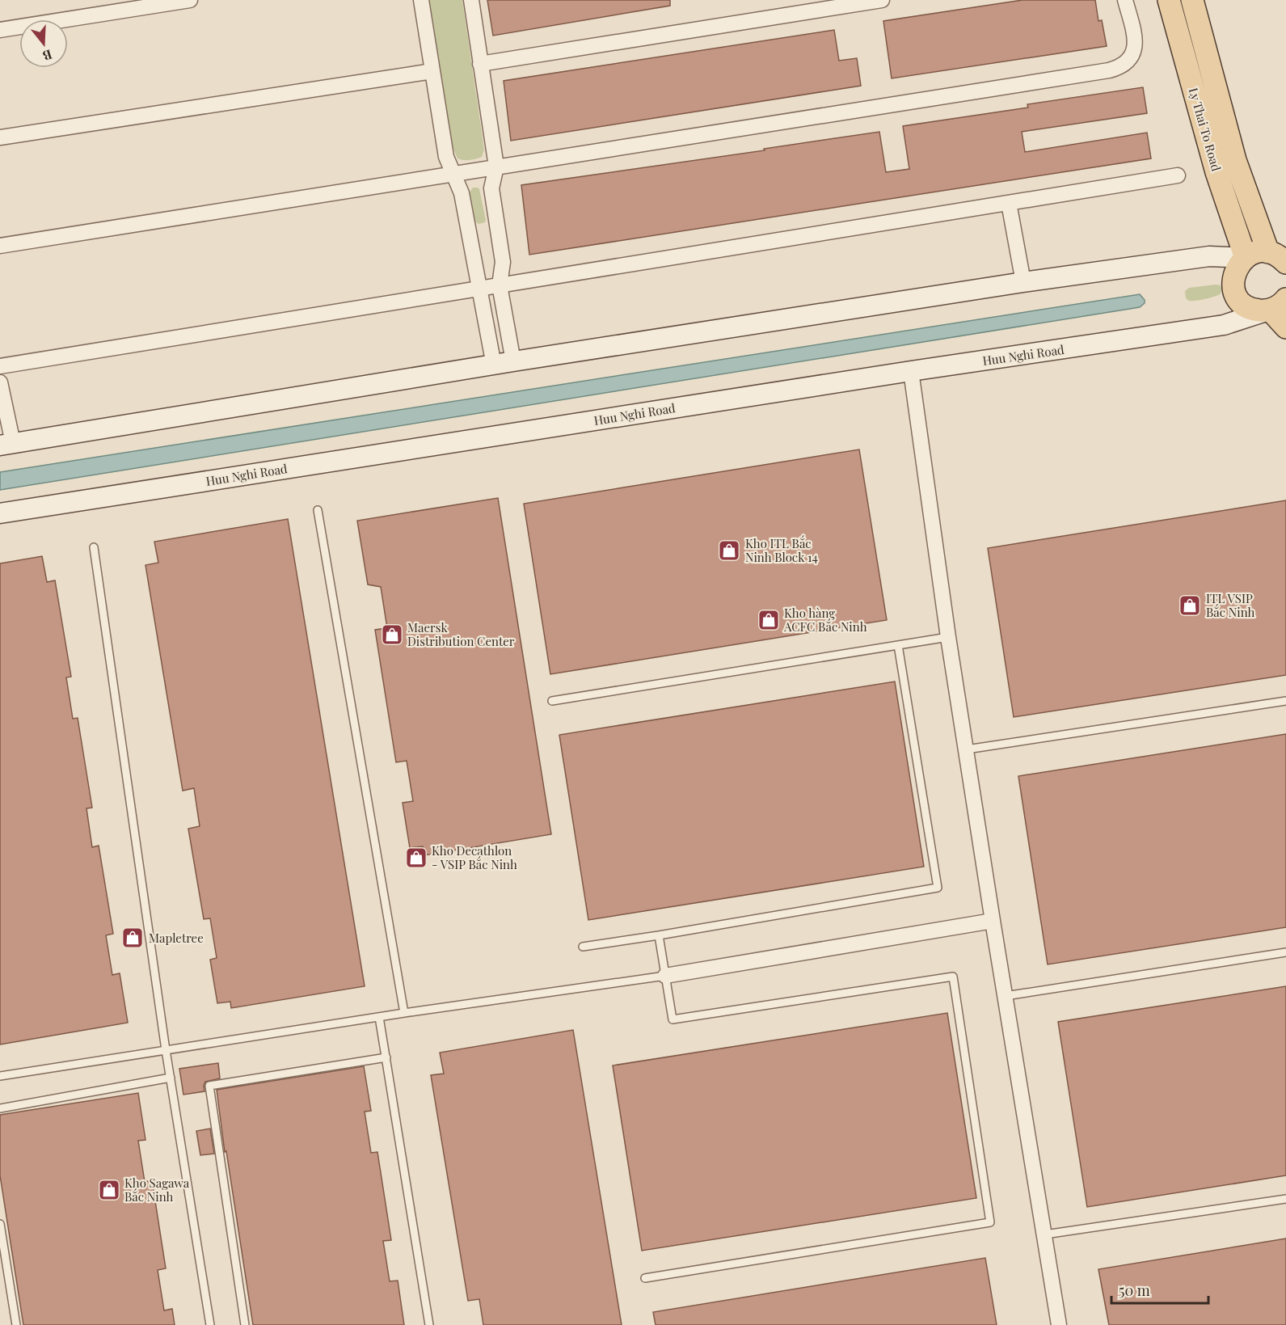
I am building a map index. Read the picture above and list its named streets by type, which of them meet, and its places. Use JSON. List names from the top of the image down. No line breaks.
{"streets":{"main road":["Ly Thai To Road","Huu Nghi Road"]},"places":{"shop":["Kho ITL Bắc Ninh Block 14","ITL VSIP Bắc Ninh","Kho hàng ACFC Bắc Ninh","Maersk Distribution Center","Kho Decathlon - VSIP Bắc Ninh","Mapletree","Kho Sagawa Bắc Ninh"]},"scale_bar":"50 m","north":"bottom"}
